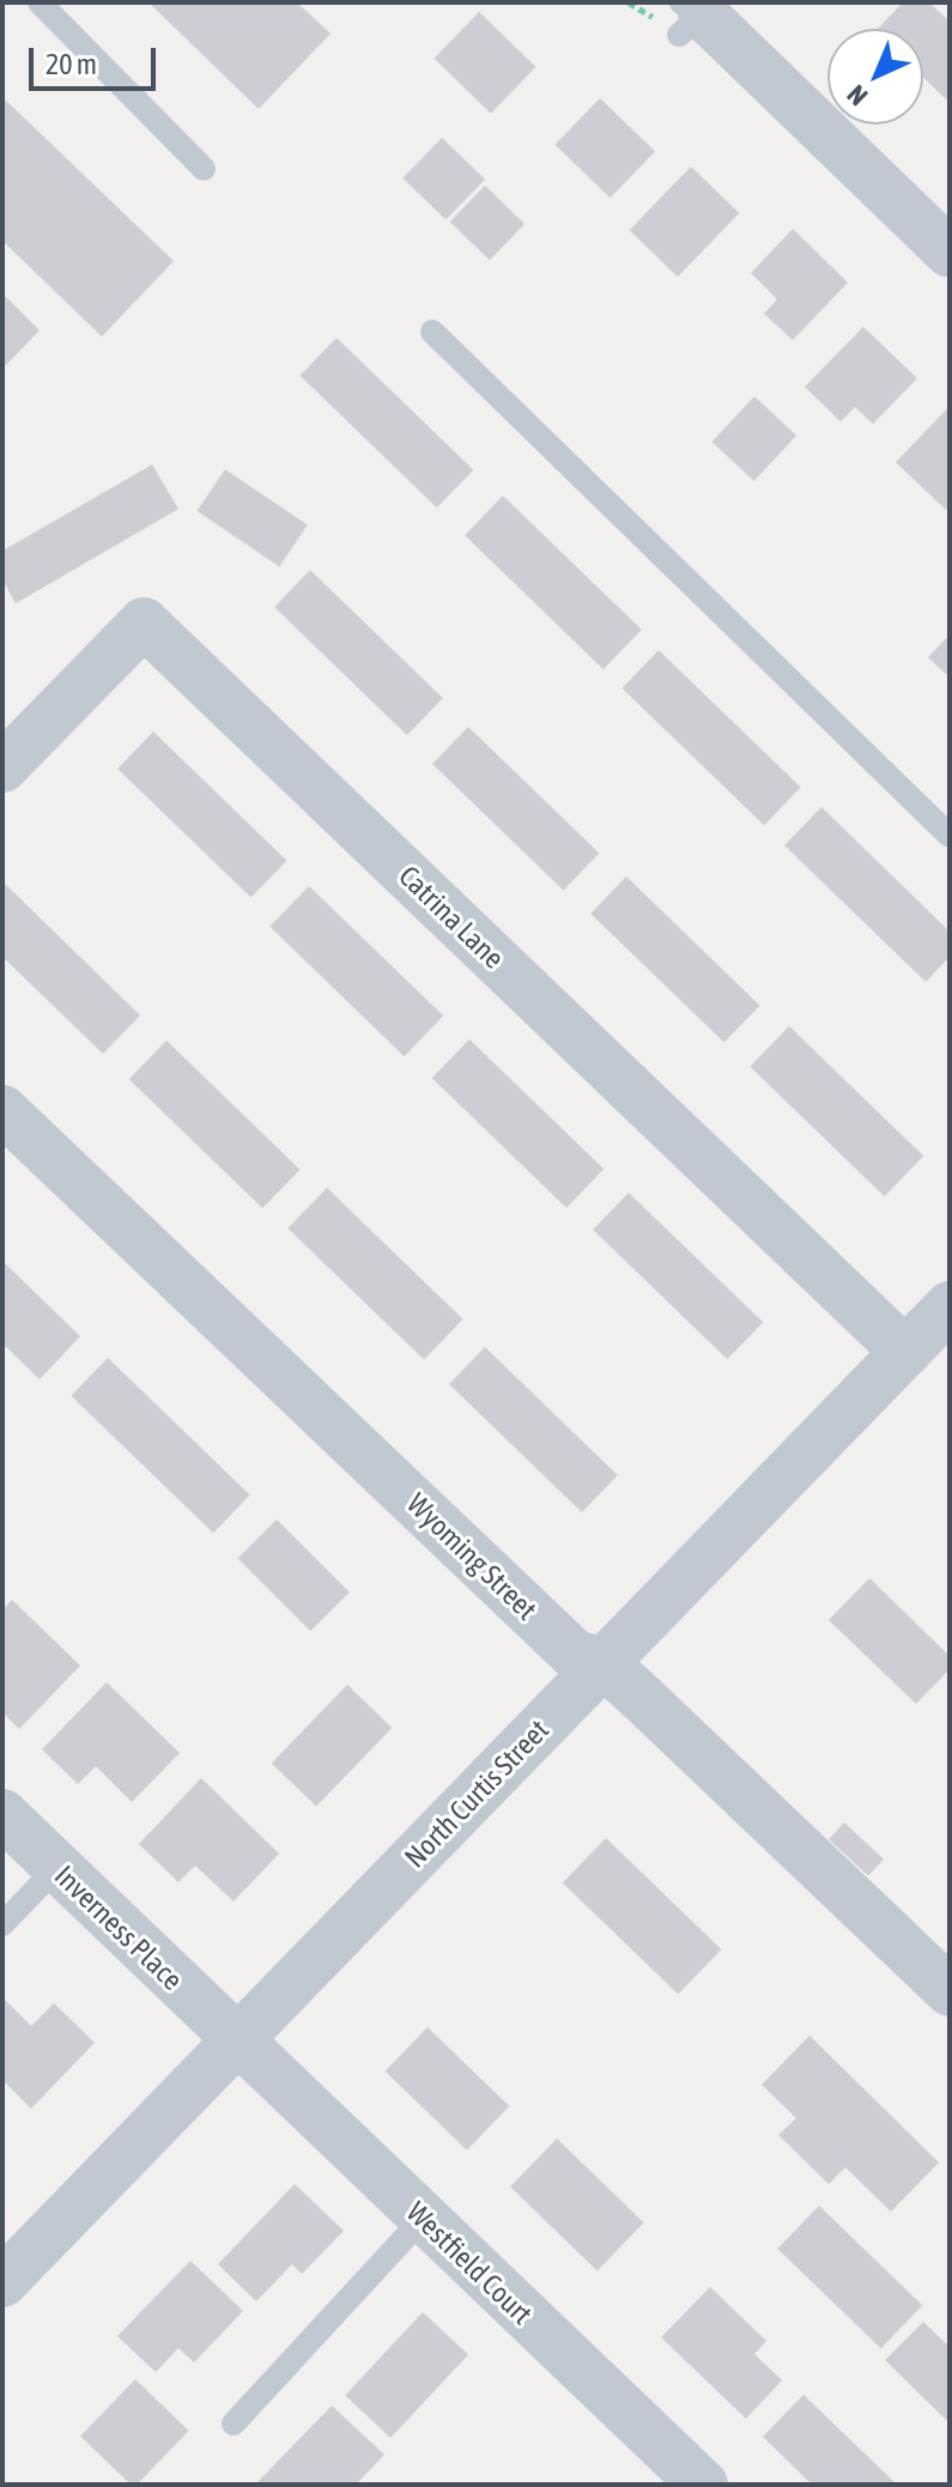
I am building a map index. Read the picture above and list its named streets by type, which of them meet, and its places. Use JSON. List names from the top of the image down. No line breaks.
{"streets":{"street":["Catrina Lane","Wyoming Street","North Curtis Street","Inverness Place","Westfield Court"]},"crossings":[["Catrina Lane","North Curtis Street"],["Wyoming Street","North Curtis Street"],["North Curtis Street","Inverness Place"],["North Curtis Street","Westfield Court"],["Inverness Place","Westfield Court"]],"scale_bar":"20 m","north":"bottom left"}
